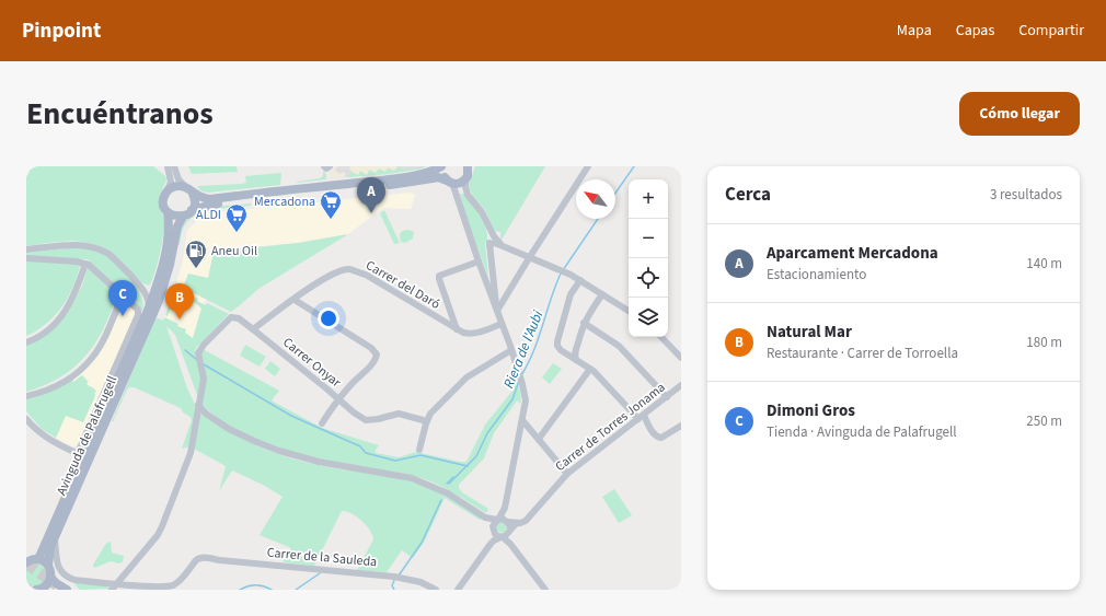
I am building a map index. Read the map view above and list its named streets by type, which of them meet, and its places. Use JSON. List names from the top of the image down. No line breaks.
{"streets":{"main road":["Avinguda de Palafrugell"],"street":["Carrer del Daró","Carrer Onyar","Carrer de Torres Jonama","Carrer de la Sauleda"]},"crossings":[["Carrer del Daró","Carrer Onyar"]],"water":["Riera de l'Aubi"],"places":{"supermarket":["Mercadona","ALDI"],"fuel station":["Aneu Oil"]},"north":"top left","page":{"header":"Pinpoint","nav":["Mapa","Capas","Compartir"],"title":"Encuéntranos","buttons":"Cómo llegar","heading":["Cerca","3 resultados"],"pins":["A","C","B"],"map_buttons":["+","−"],"list":[{"mark":"A","name":"Aparcament Mercadona","note":"Estacionamiento","value":"140 m"},{"mark":"B","name":"Natural Mar","note":"Restaurante · Carrer de Torroella","value":"180 m"},{"mark":"C","name":"Dimoni Gros","note":"Tienda · Avinguda de Palafrugell","value":"250 m"}]}}
